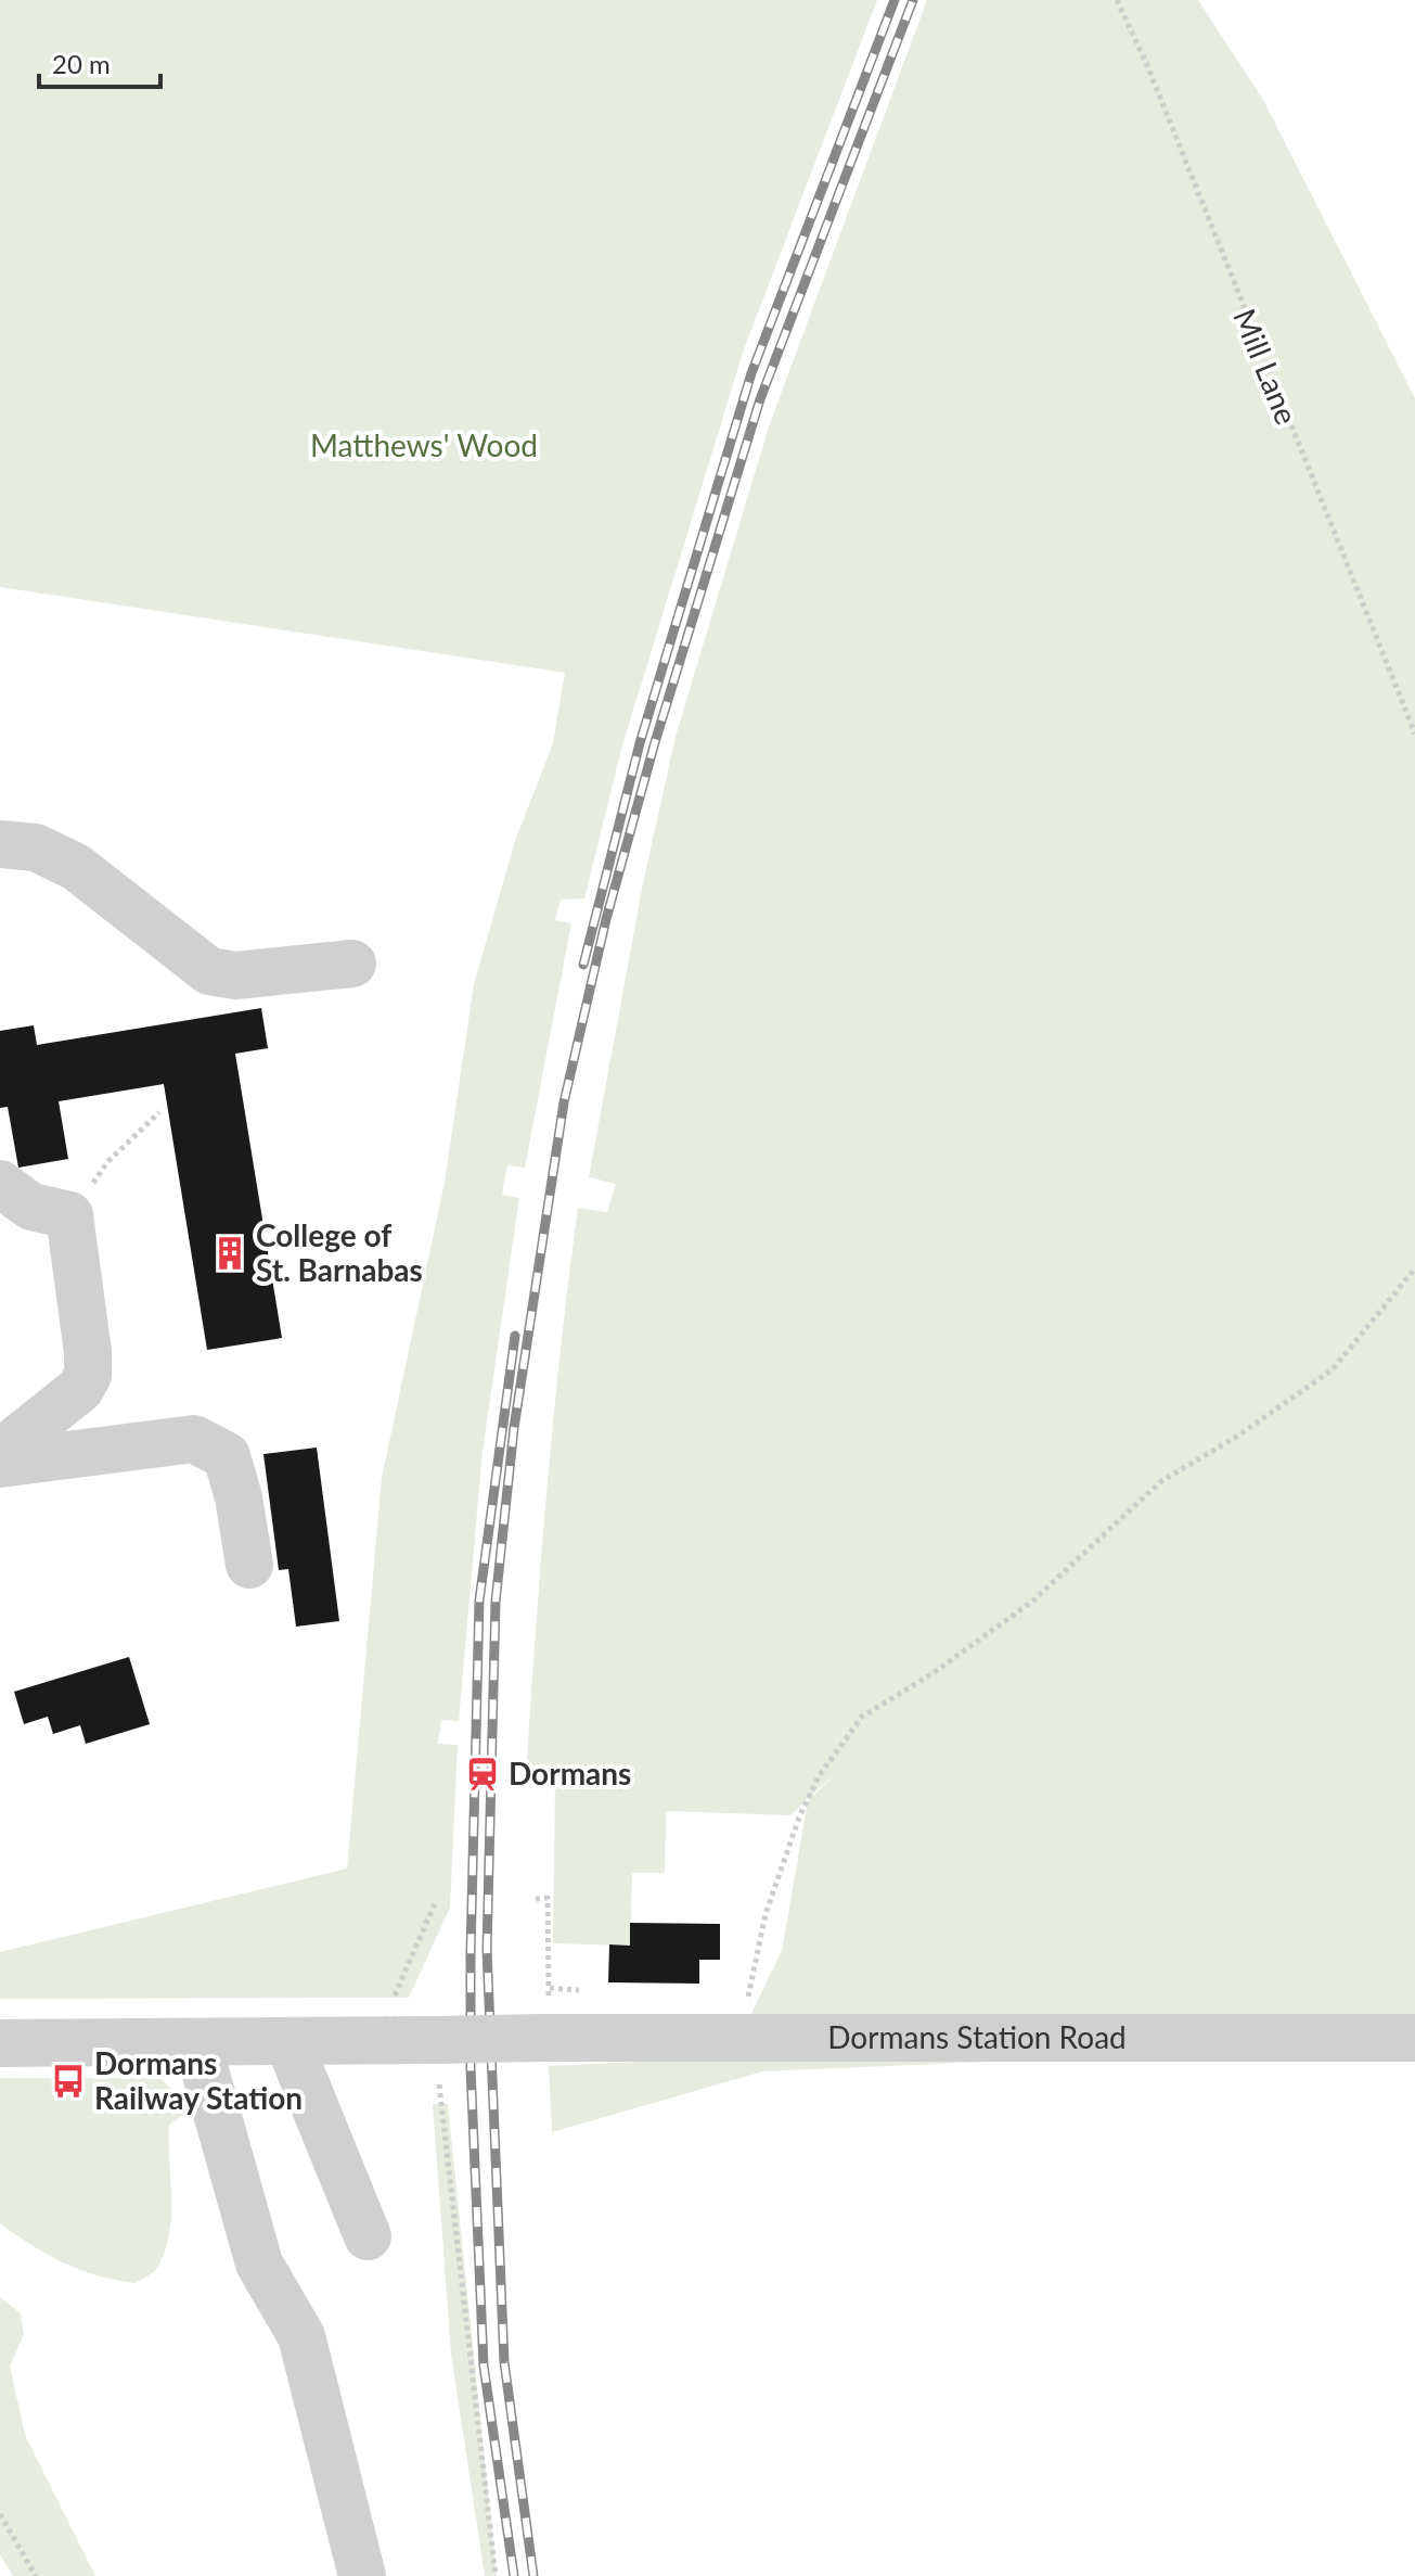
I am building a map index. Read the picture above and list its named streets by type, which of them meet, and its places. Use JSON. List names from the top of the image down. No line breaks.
{"streets":{"street":["Dormans Station Road"],"path":["Mill Lane"]},"parks":["Matthews' Wood"],"places":{"building":["College of St. Barnabas"],"station":["Dormans"],"bus stop":["Dormans Railway Station"]},"scale_bar":"20 m"}
